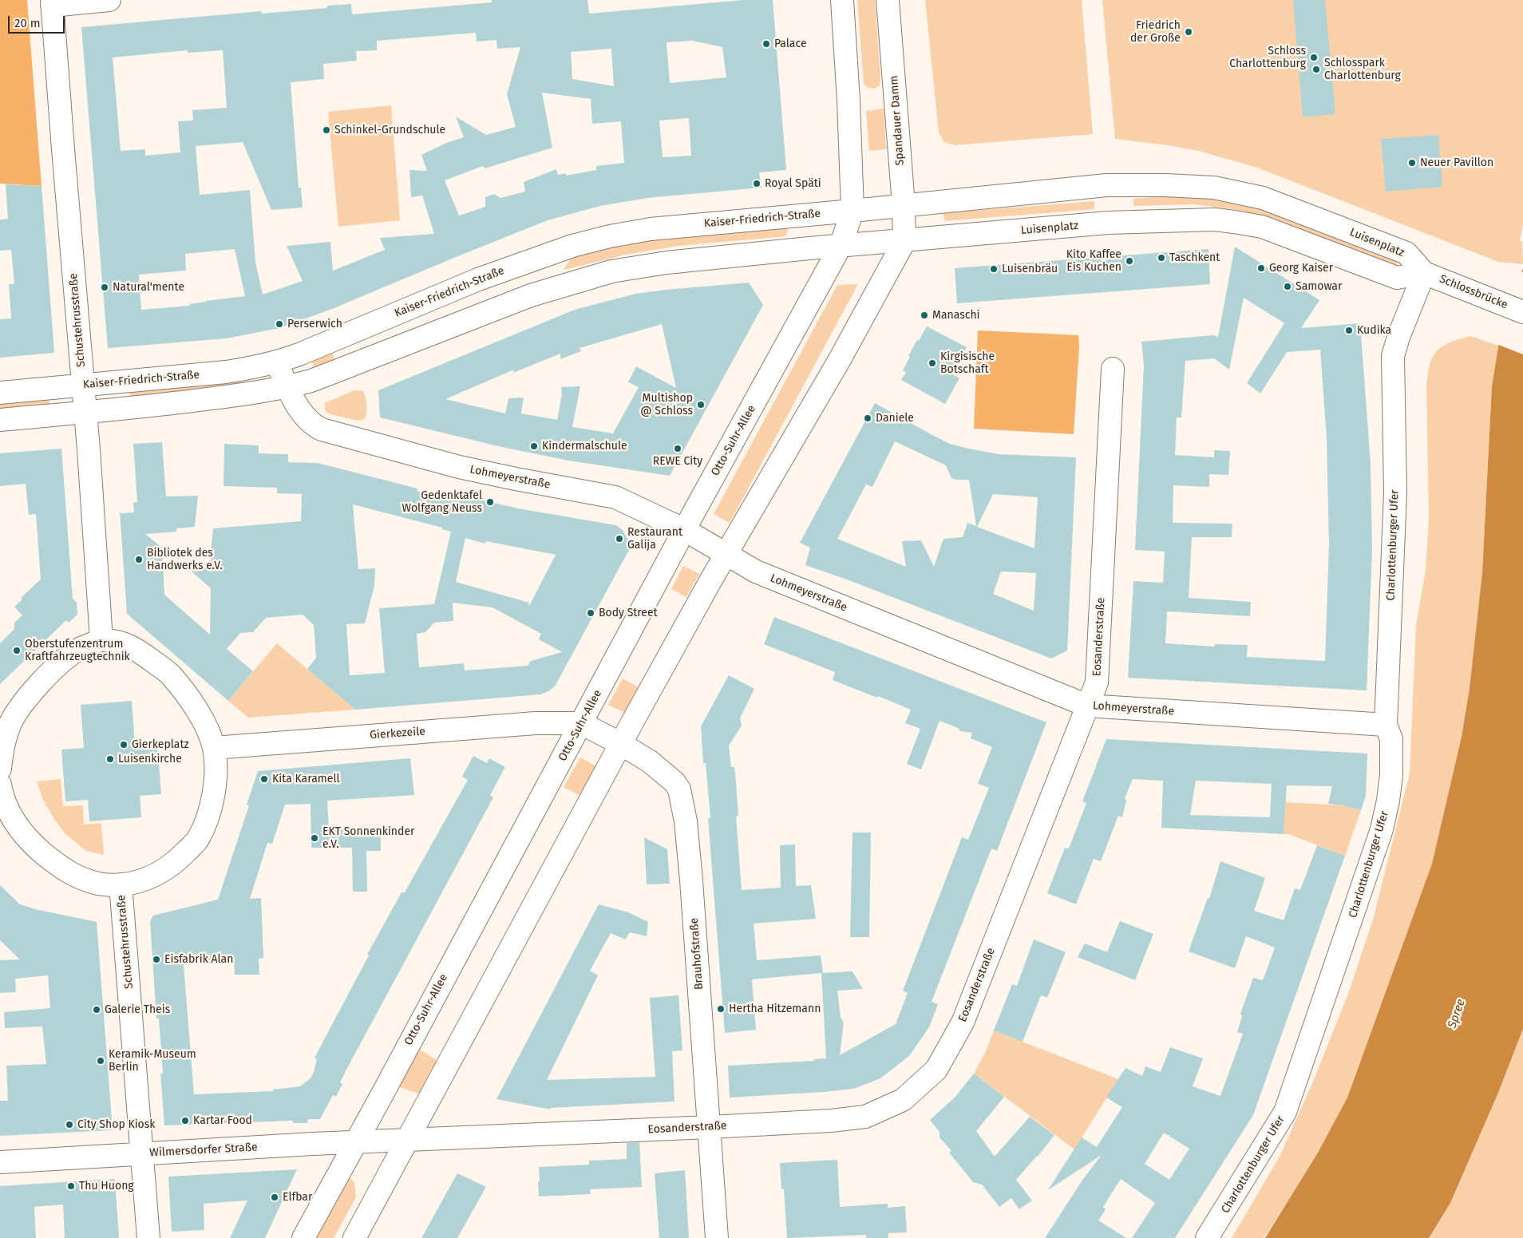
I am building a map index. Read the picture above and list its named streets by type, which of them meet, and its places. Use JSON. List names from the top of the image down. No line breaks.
{"streets":{"street":["Spandauer Damm","Kaiser-Friedrich-Straße","Luisenplatz","Schlossbrücke","Schustehrusstraße","Otto-Suhr-Allee","Lohmeyerstraße","Charlottenburger Ufer","Eosanderstraße","Gierkezeile","Brauhofstraße","Wilmersdorfer Straße"]},"crossings":[["Spandauer Damm","Kaiser-Friedrich-Straße"],["Spandauer Damm","Luisenplatz"],["Kaiser-Friedrich-Straße","Luisenplatz"],["Kaiser-Friedrich-Straße","Schustehrusstraße"],["Kaiser-Friedrich-Straße","Otto-Suhr-Allee"],["Kaiser-Friedrich-Straße","Lohmeyerstraße"],["Luisenplatz","Schlossbrücke"],["Luisenplatz","Otto-Suhr-Allee"],["Luisenplatz","Charlottenburger Ufer"],["Schlossbrücke","Charlottenburger Ufer"],["Schustehrusstraße","Wilmersdorfer Straße"],["Otto-Suhr-Allee","Lohmeyerstraße"],["Otto-Suhr-Allee","Gierkezeile"],["Otto-Suhr-Allee","Brauhofstraße"],["Otto-Suhr-Allee","Wilmersdorfer Straße"],["Lohmeyerstraße","Charlottenburger Ufer"],["Lohmeyerstraße","Eosanderstraße"],["Eosanderstraße","Brauhofstraße"],["Eosanderstraße","Wilmersdorfer Straße"],["Gierkezeile","Brauhofstraße"]],"water":["Spree"],"places":["Friedrich der Große","Palace","Schloss Charlottenburg","Schlosspark Charlottenburg","Schinkel-Grundschule","Neuer Pavillon","Royal Späti","Taschkent","Kito Kaffee Eis Kuchen","Georg Kaiser","Luisenbräu","Samowar","Natural'mente","Manaschi","Perserwich","Kudika","Kirgisische Botschaft","Multishop @ Schloss","Daniele","Kindermalschule","REWE City","Gedenktafel Wolfgang Neuss","Restaurant Galija","Bibliotek des Handwerks e.V.","Body Street","Oberstufenzentrum Kraftfahrzeugtechnik","Gierkeplatz","Luisenkirche","Kita Karamell","EKT Sonnenkinder e.V.","Eisfabrik Alan","Hertha Hitzemann","Galerie Theis","Keramik-Museum Berlin","Kartar Food","City Shop Kiosk","Thu Huong","Elfbar"],"scale_bar":"20 m"}
